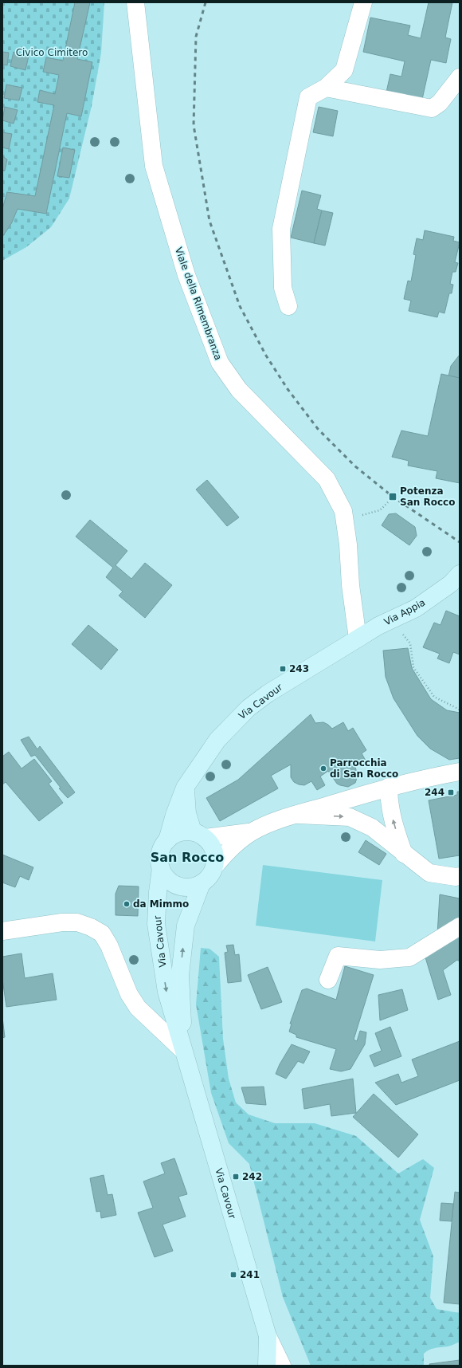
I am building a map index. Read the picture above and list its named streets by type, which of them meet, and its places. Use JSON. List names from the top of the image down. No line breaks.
{"streets":{"main road":["Via Appia","Via Cavour"],"street":["Viale della Rimembranza"]},"crossings":[["Viale della Rimembranza","Via Appia"],["Viale della Rimembranza","Via Cavour"],["Via Appia","Via Cavour"]],"districts":["San Rocco"],"parks":["Civico Cimitero"],"places":{"transit":["Potenza San Rocco","243","244","242","241"],"other":["Parrocchia di San Rocco","da Mimmo"]}}
